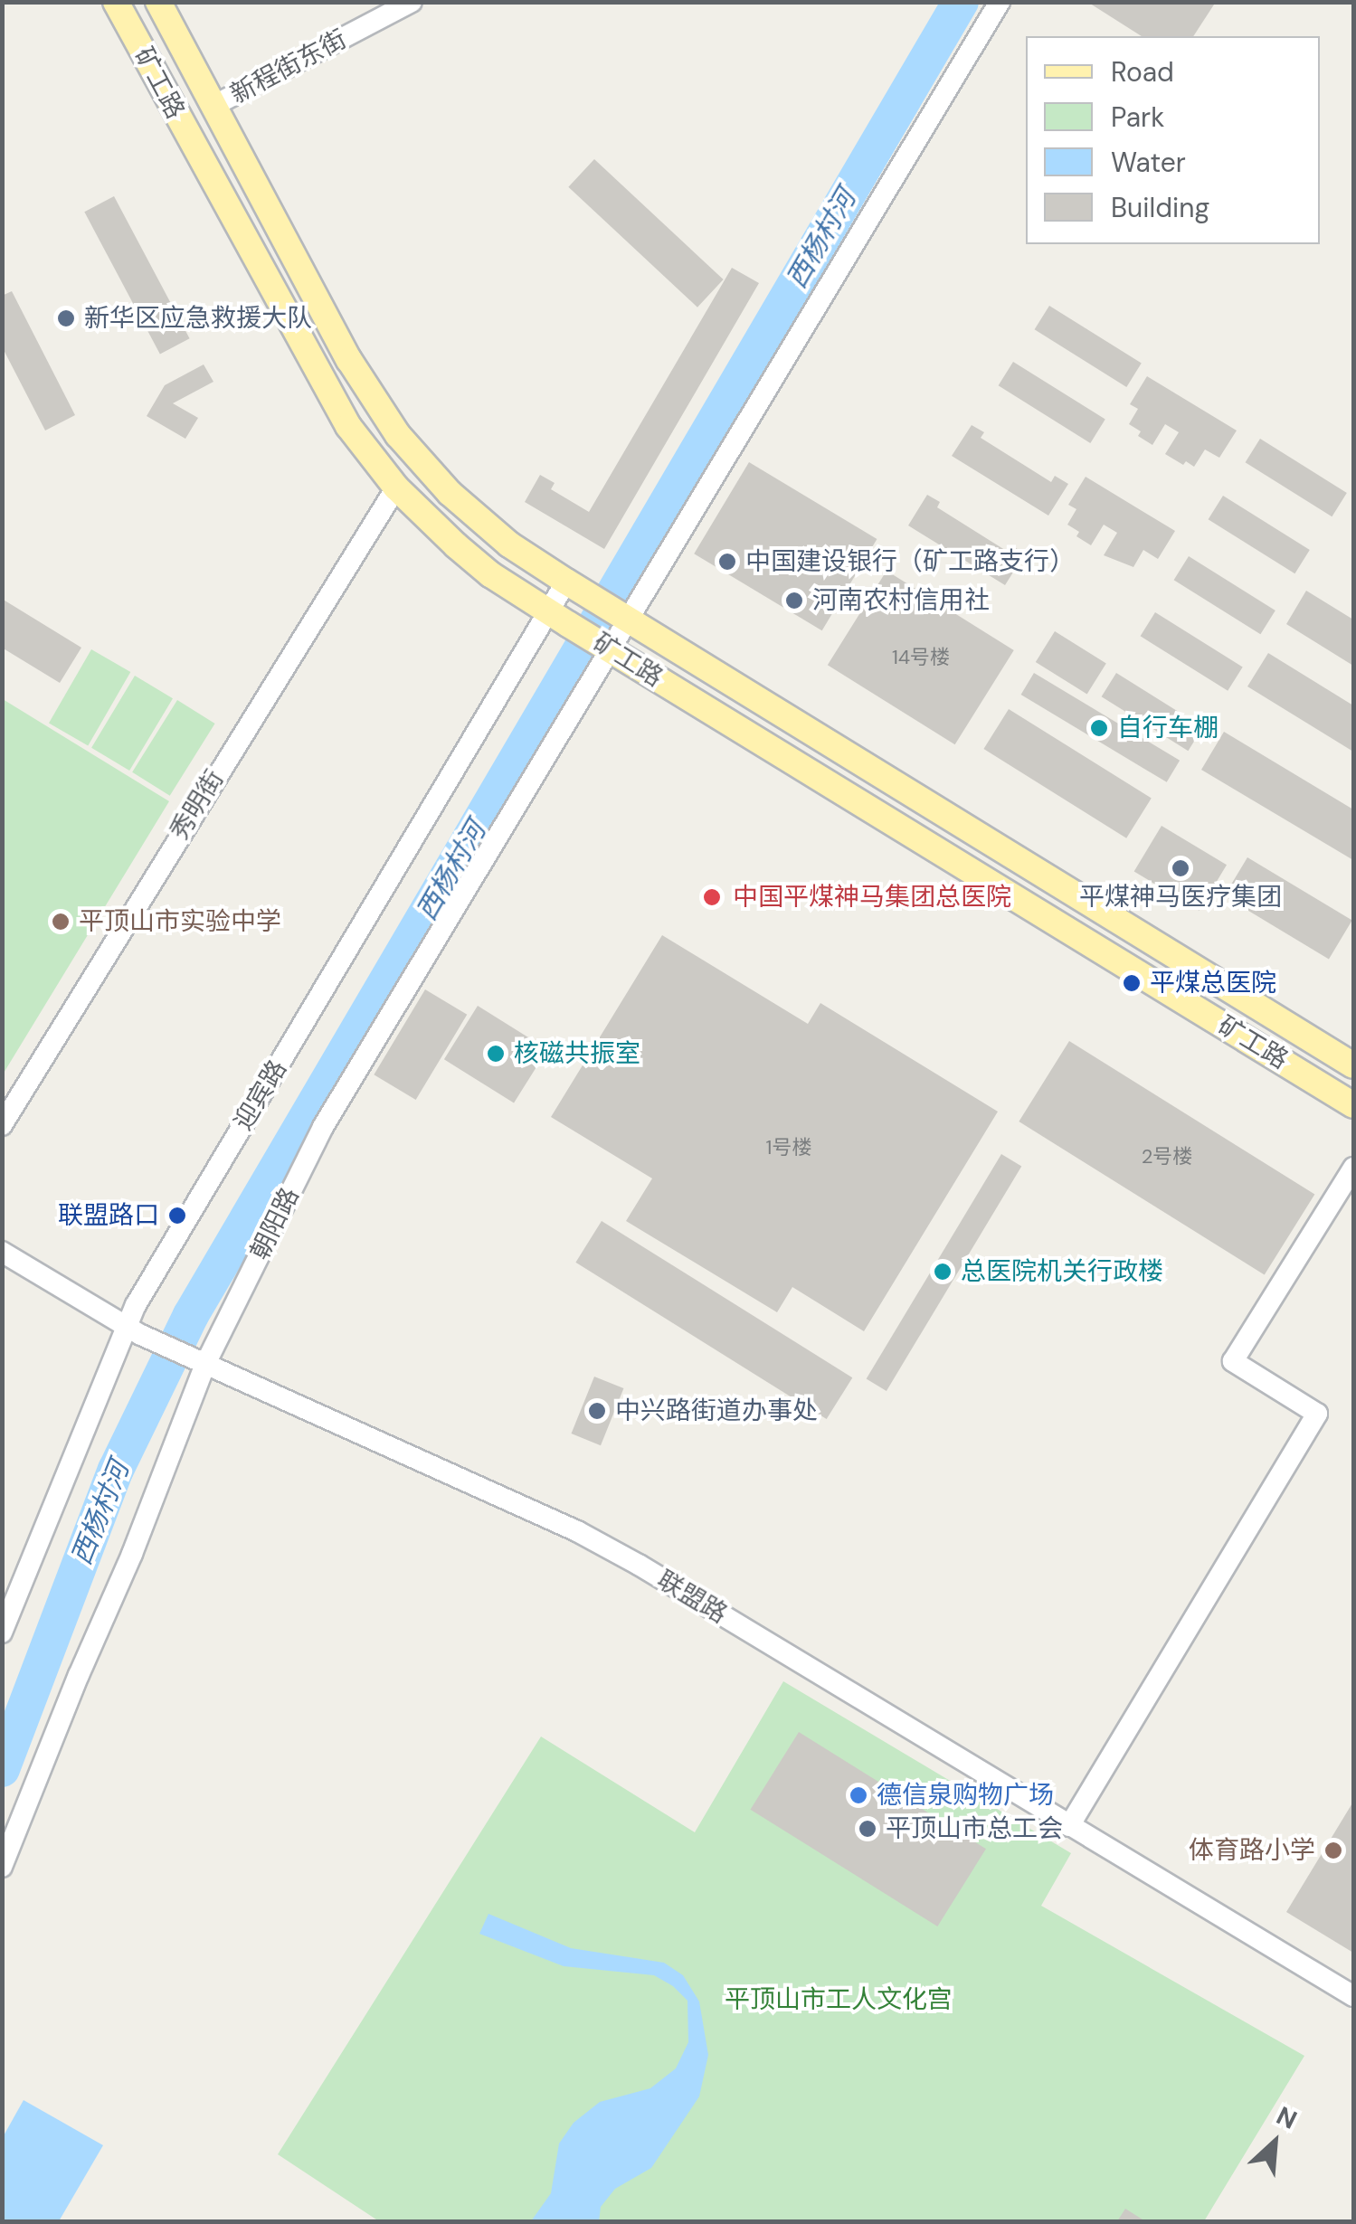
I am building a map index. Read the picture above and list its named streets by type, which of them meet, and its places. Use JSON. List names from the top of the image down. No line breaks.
{"streets":{"main road":["矿工路"],"street":["新程街东街","秀明街","迎宾路","朝阳路","联盟路"]},"crossings":[["新程街东街","矿工路"],["矿工路","秀明街"],["矿工路","迎宾路"],["矿工路","朝阳路"],["迎宾路","联盟路"],["朝阳路","联盟路"]],"water":["西杨村河"],"parks":["平顶山市工人文化宫"],"places":["新华区应急救援大队","中国建设银行（矿工路支行）","河南农村信用社","自行车棚","平煤神马医疗集团","中国平煤神马集团总医院","平顶山市实验中学","平煤总医院","核磁共振室","联盟路口","总医院机关行政楼","中兴路街道办事处","德信泉购物广场","平顶山市总工会","体育路小学"],"house_numbers":["14号楼","1号楼","2号楼"],"legend":["Road","Park","Water","Building"],"north":"top right"}
